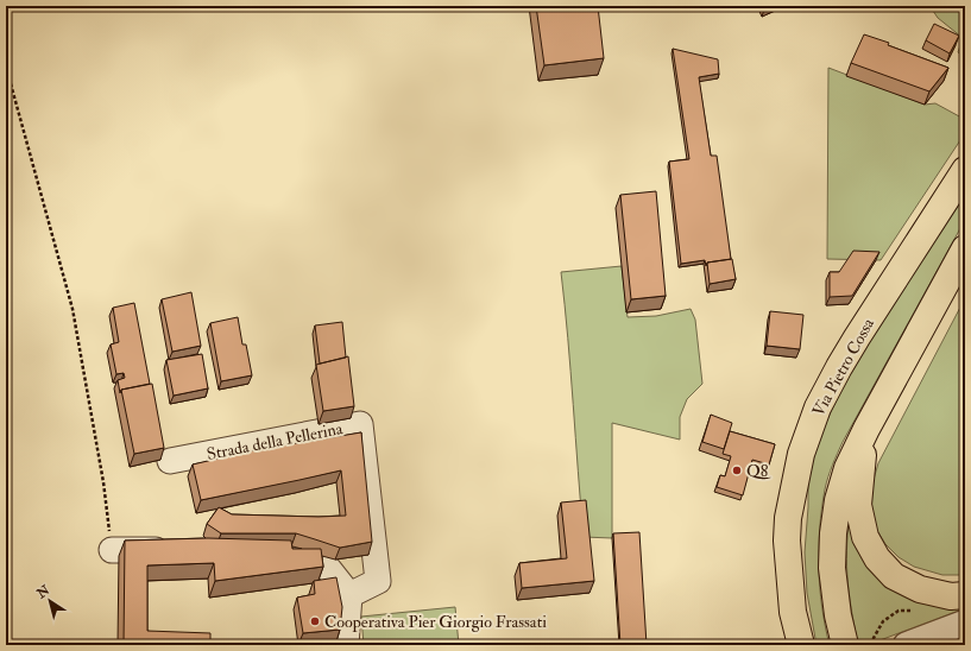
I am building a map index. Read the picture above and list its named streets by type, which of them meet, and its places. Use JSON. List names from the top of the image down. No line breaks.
{"streets":{"main road":["Via Pietro Cossa"],"street":["Strada della Pellerina"]},"places":["Q8","Cooperativa Pier Giorgio Frassati"],"north":"top left"}
